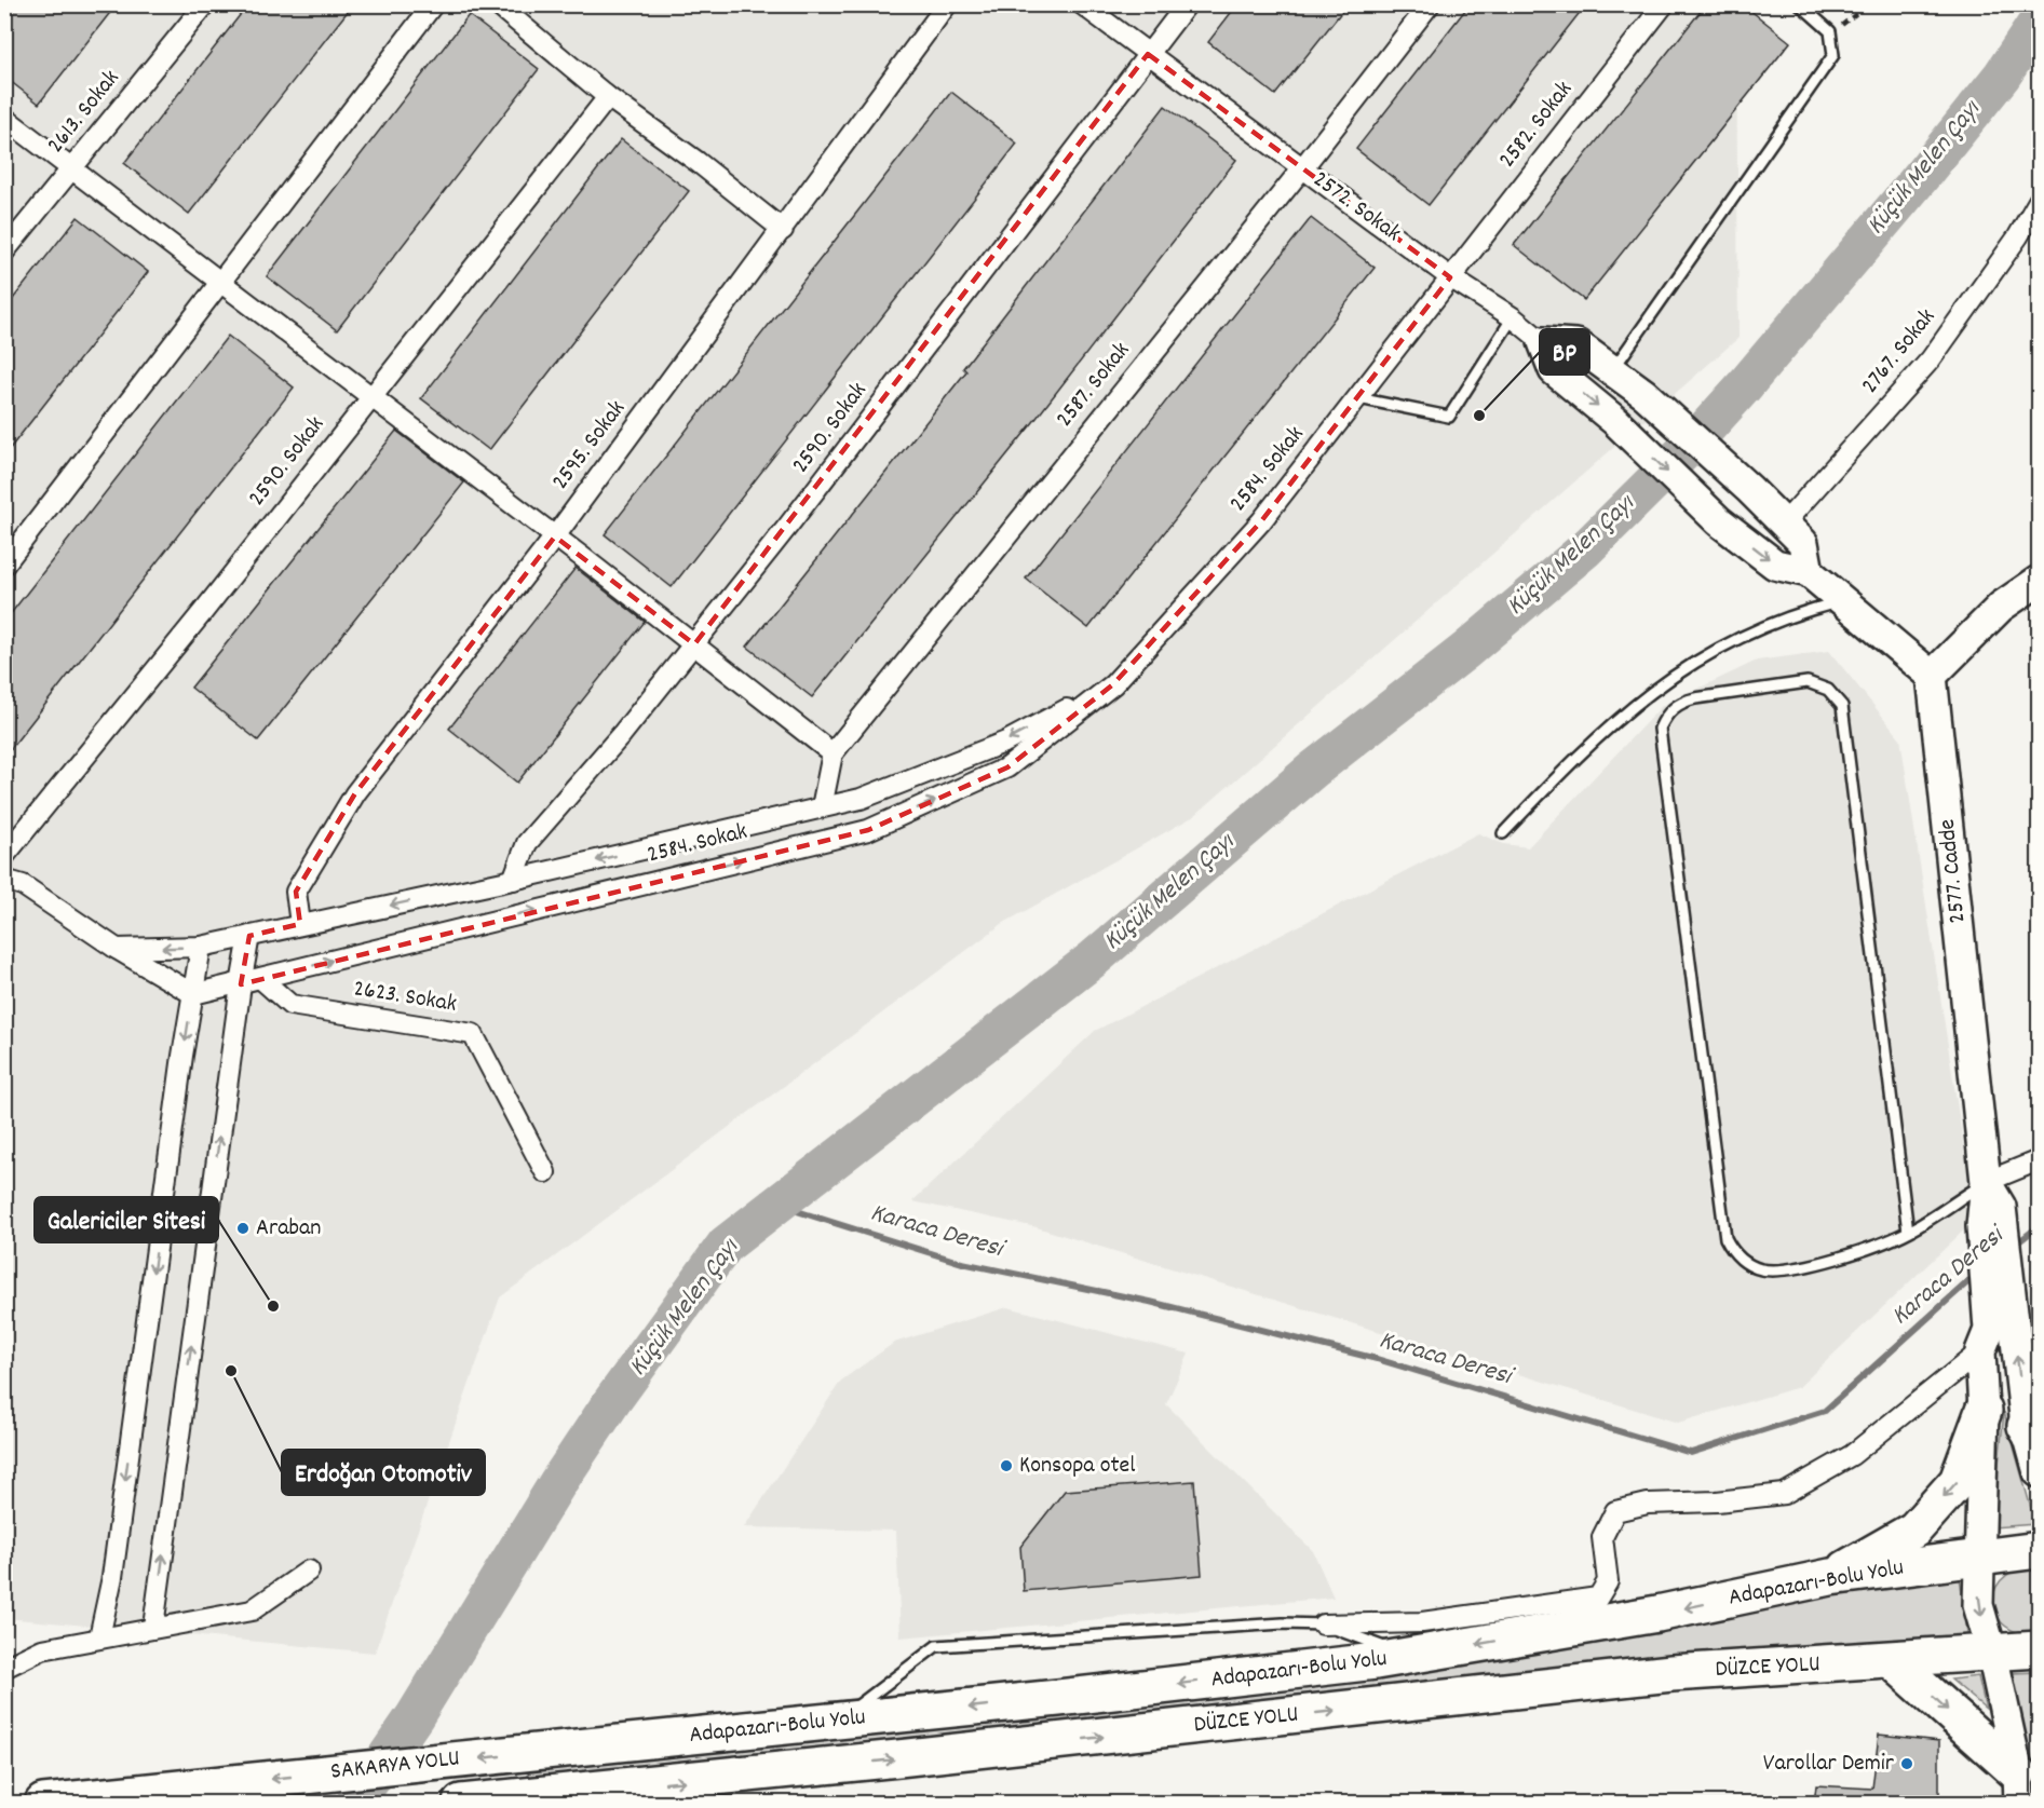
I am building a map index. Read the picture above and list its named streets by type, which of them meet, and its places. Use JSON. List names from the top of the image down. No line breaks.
{"streets":{"highway":["Adapazarı-Bolu Yolu","DÜZCE YOLU","SAKARYA YOLU"],"street":["2613. Sokak","2582. Sokak","2572. Sokak","2767. Sokak","2587. Sokak","2590. Sokak","2595. Sokak","2584. Sokak","2577. Cadde","2623. Sokak"]},"crossings":[["2582. Sokak","2572. Sokak"],["2582. Sokak","2584. Sokak"],["2572. Sokak","2587. Sokak"],["2572. Sokak","2590. Sokak"],["2572. Sokak","2584. Sokak"],["2587. Sokak","2584. Sokak"],["2590. Sokak","2584. Sokak"],["2595. Sokak","2584. Sokak"],["2584. Sokak","2623. Sokak"],["Adapazarı-Bolu Yolu","SAKARYA YOLU"]],"one_way":["Adapazarı-Bolu Yolu","DÜZCE YOLU","SAKARYA YOLU"],"water":["Küçük Melen Çayı","Karaca Deresi"],"places":["BP","Araban","Galericiler Sitesi","Erdoğan Otomotiv","Konsopa otel","Varollar Demir"]}
